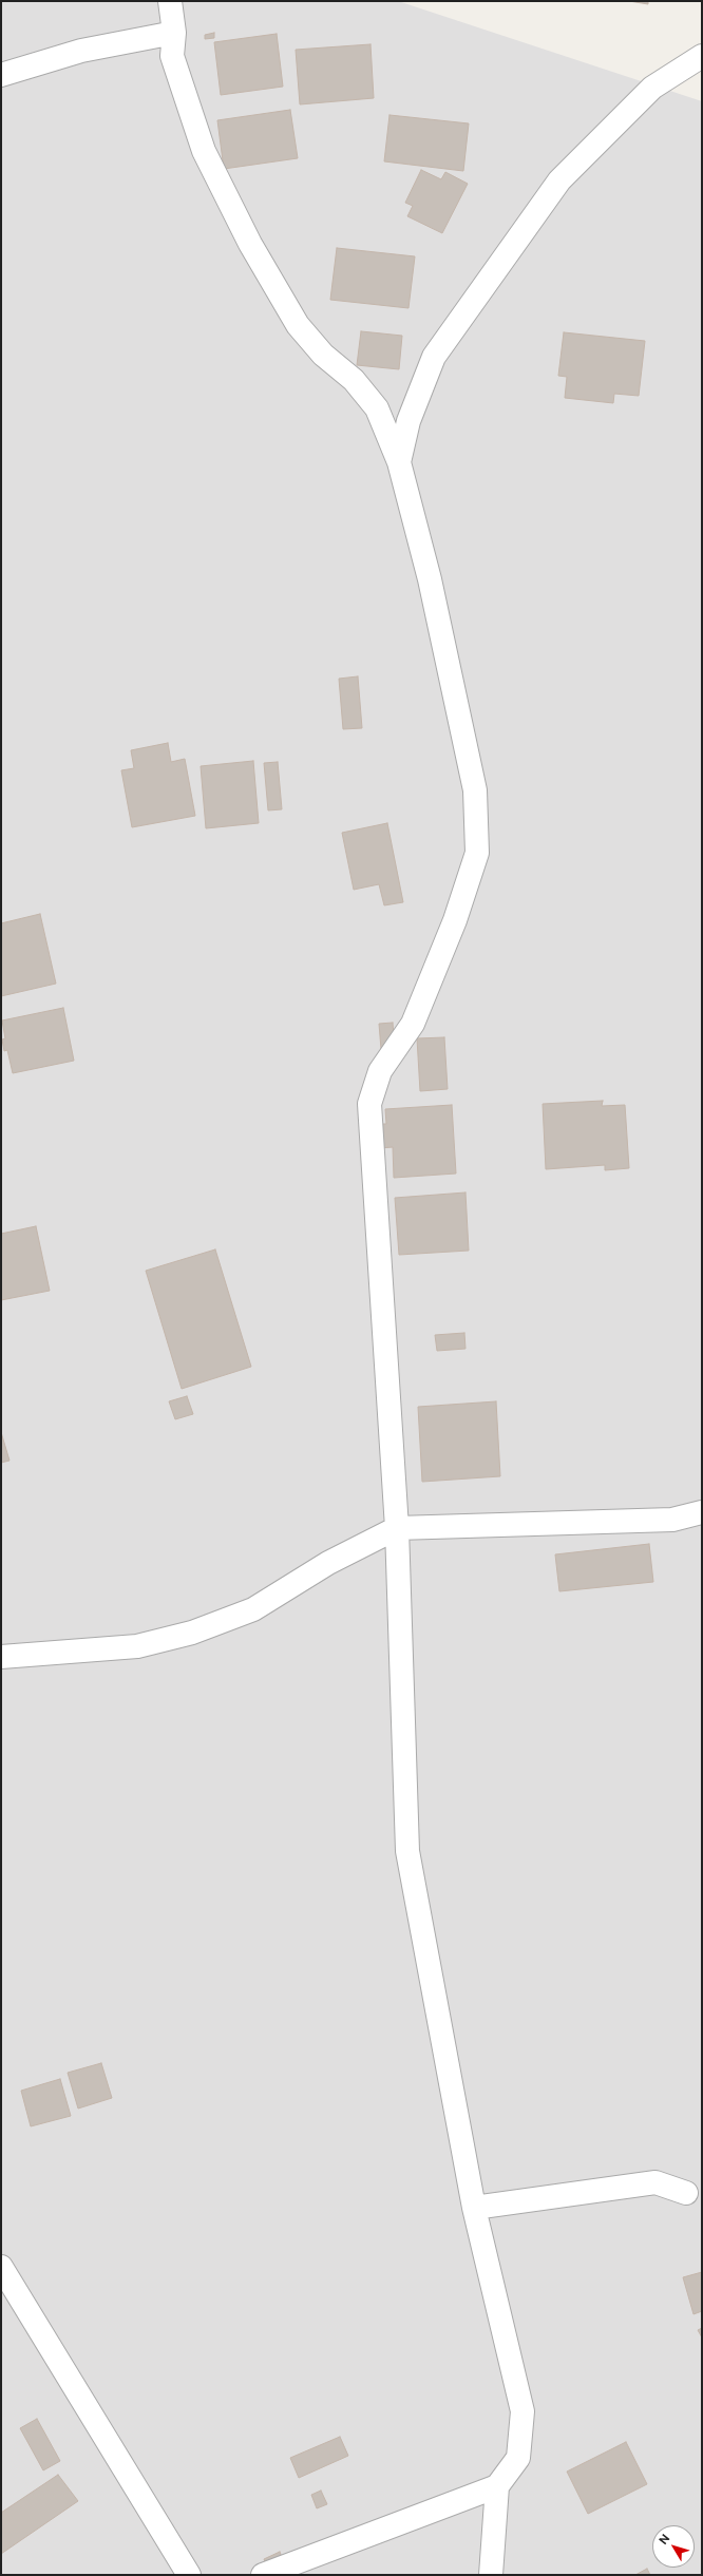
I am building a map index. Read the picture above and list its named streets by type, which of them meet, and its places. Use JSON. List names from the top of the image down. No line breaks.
{"north":"top left"}
